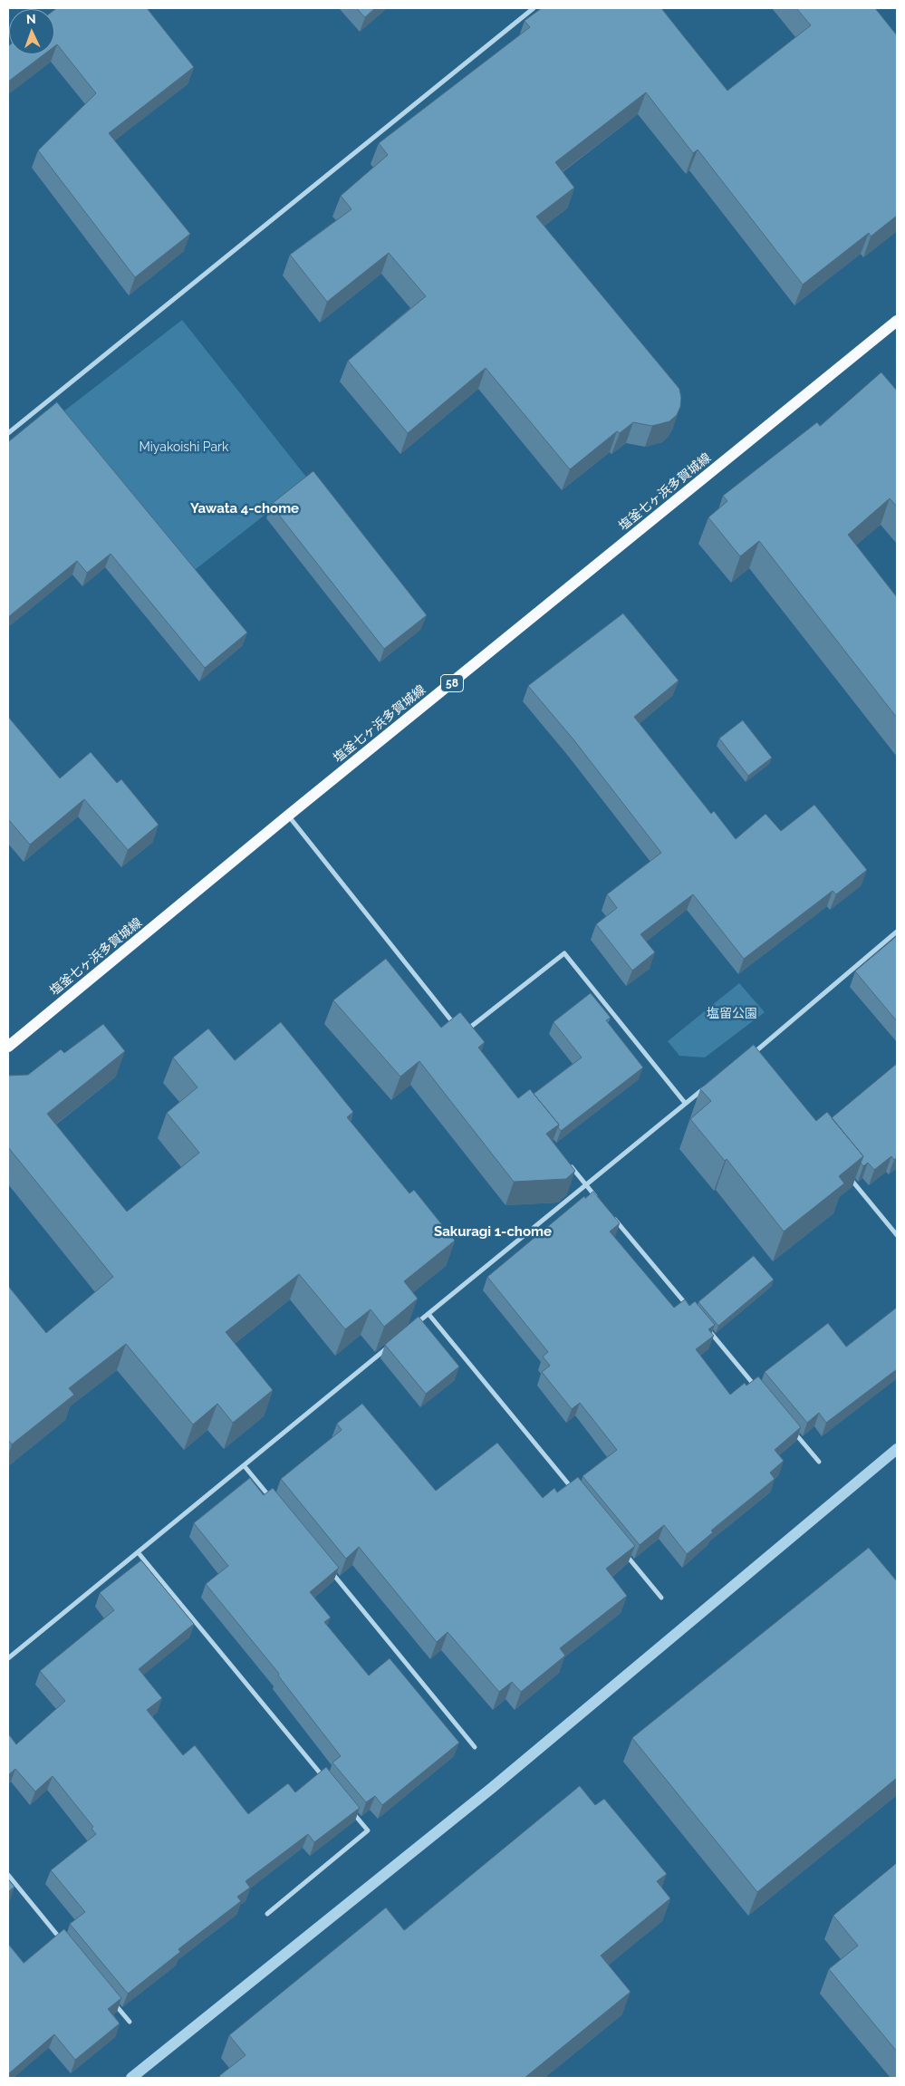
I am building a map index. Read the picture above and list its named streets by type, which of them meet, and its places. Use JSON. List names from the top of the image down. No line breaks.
{"streets":{"main road":["塩釜七ヶ浜多賀城線","58"]},"districts":["Yawata 4-chome","Sakuragi 1-chome"],"parks":["Miyakoishi Park","塩留公園"],"north":"top"}
